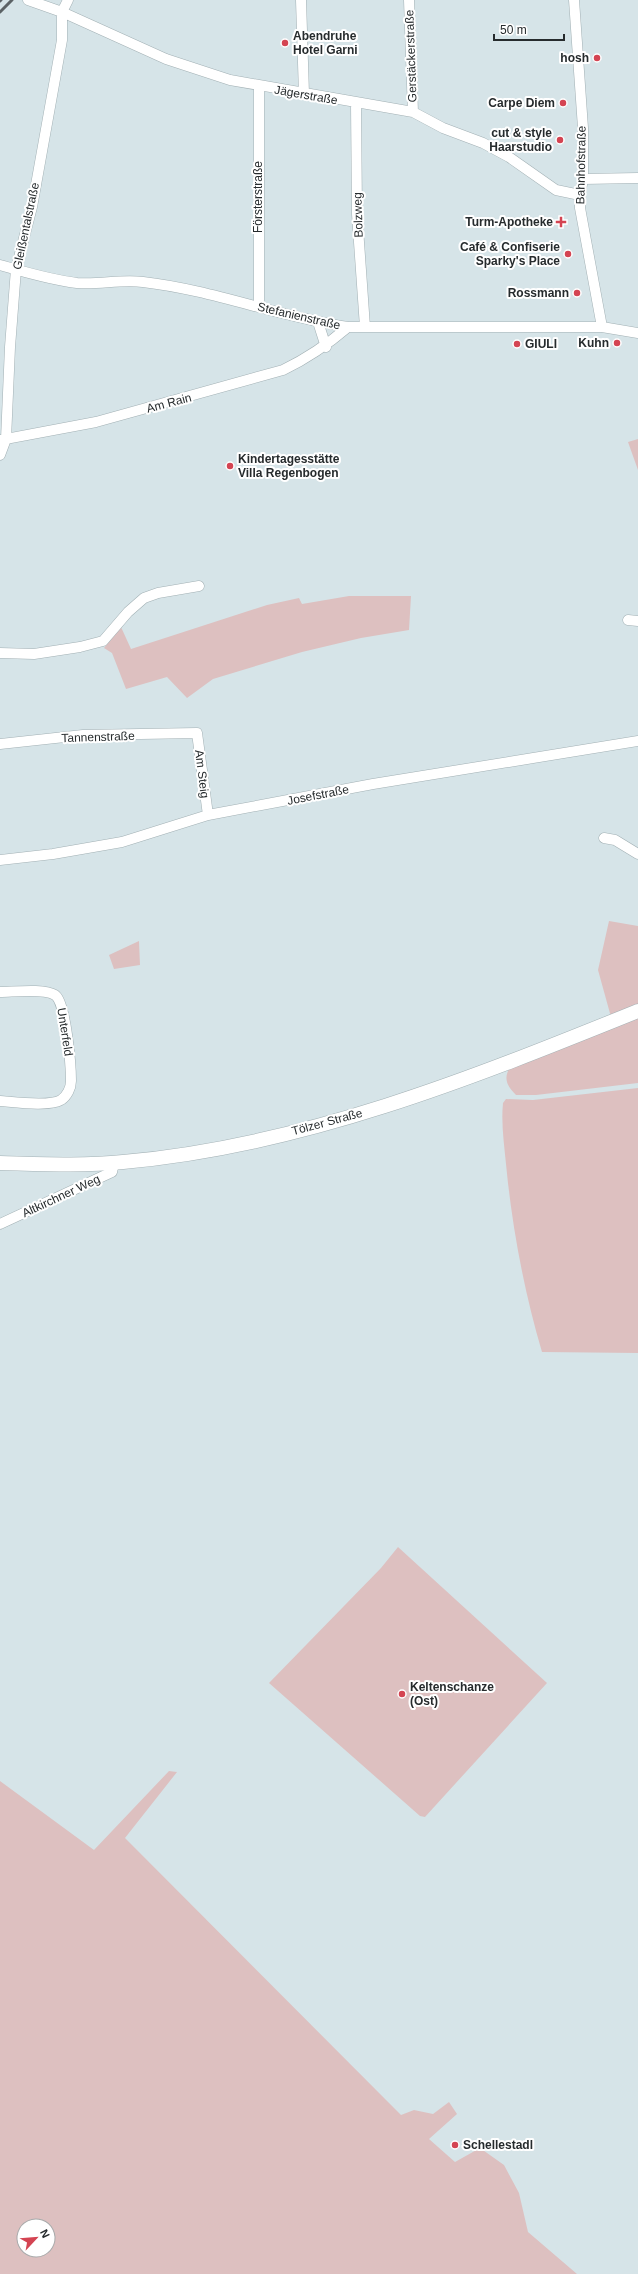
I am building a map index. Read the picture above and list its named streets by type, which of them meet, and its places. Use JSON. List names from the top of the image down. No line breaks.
{"streets":{"main road":["Tölzer Straße"],"street":["Gerstäckerstraße","Jägerstraße","Bahnhofstraße","Försterstraße","Bolzweg","Gleißentalstraße","Stefanienstraße","Am Rain","Tannenstraße","Am Steig","Josefstraße","Unterfeld","Altkirchner Weg"]},"crossings":[["Gerstäckerstraße","Jägerstraße"],["Jägerstraße","Bahnhofstraße"],["Jägerstraße","Försterstraße"],["Jägerstraße","Bolzweg"],["Jägerstraße","Gleißentalstraße"],["Bahnhofstraße","Stefanienstraße"],["Försterstraße","Stefanienstraße"],["Bolzweg","Stefanienstraße"],["Gleißentalstraße","Stefanienstraße"],["Gleißentalstraße","Am Rain"],["Stefanienstraße","Am Rain"],["Tannenstraße","Am Steig"],["Am Steig","Josefstraße"],["Tölzer Straße","Altkirchner Weg"]],"places":{"other":["Abendruhe Hotel Garni","hosh","Carpe Diem","cut & style Haarstudio","Café & Confiserie Sparky's Place","Rossmann","Kuhn","GIULI","Kindertagesstätte Villa Regenbogen","Keltenschanze (Ost)","Schellestadl"],"health":["Turm-Apotheke"]},"scale_bar":"50 m","north":"top right"}
